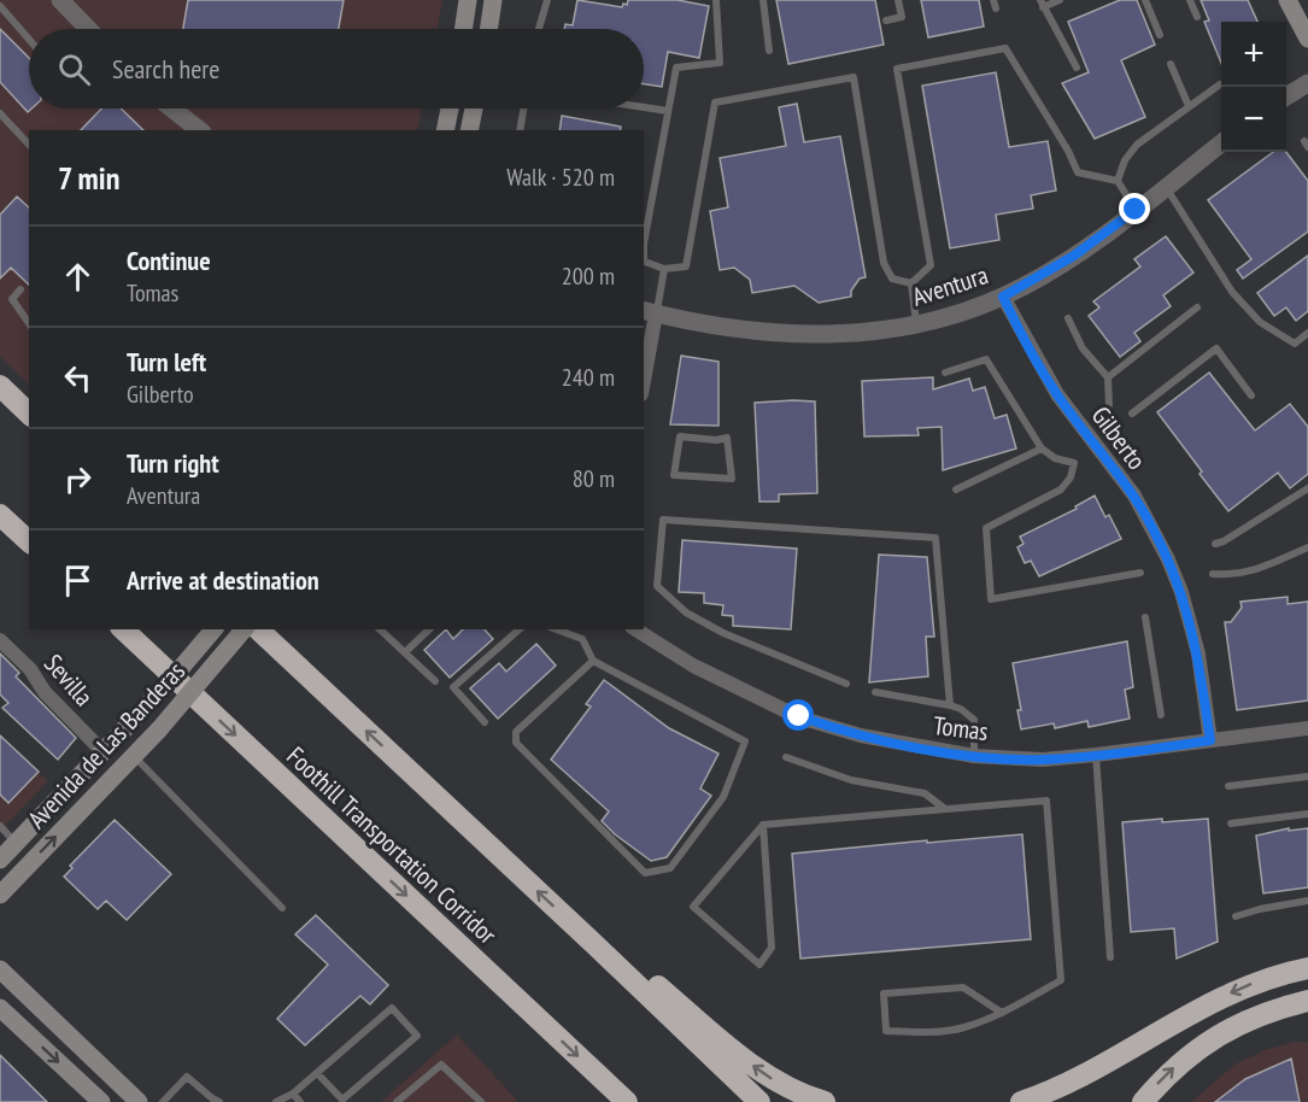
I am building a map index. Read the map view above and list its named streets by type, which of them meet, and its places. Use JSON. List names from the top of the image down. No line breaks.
{"streets":{"highway":["Foothill Transportation Corridor"],"main road":["Avenida de Las Banderas"],"street":["Aventura","Gilberto","Sevilla","Tomas"]},"crossings":[["Aventura","Gilberto"],["Gilberto","Tomas"],["Sevilla","Avenida de Las Banderas"]],"page":{"map_buttons":["+","−"],"search":"Search here","heading":["7 min","Walk · 520 m"],"list":[["Continue","Tomas","200 m"],["Turn left","Gilberto","240 m"],["Turn right","Aventura","80 m"],"Arrive at destination"]}}
